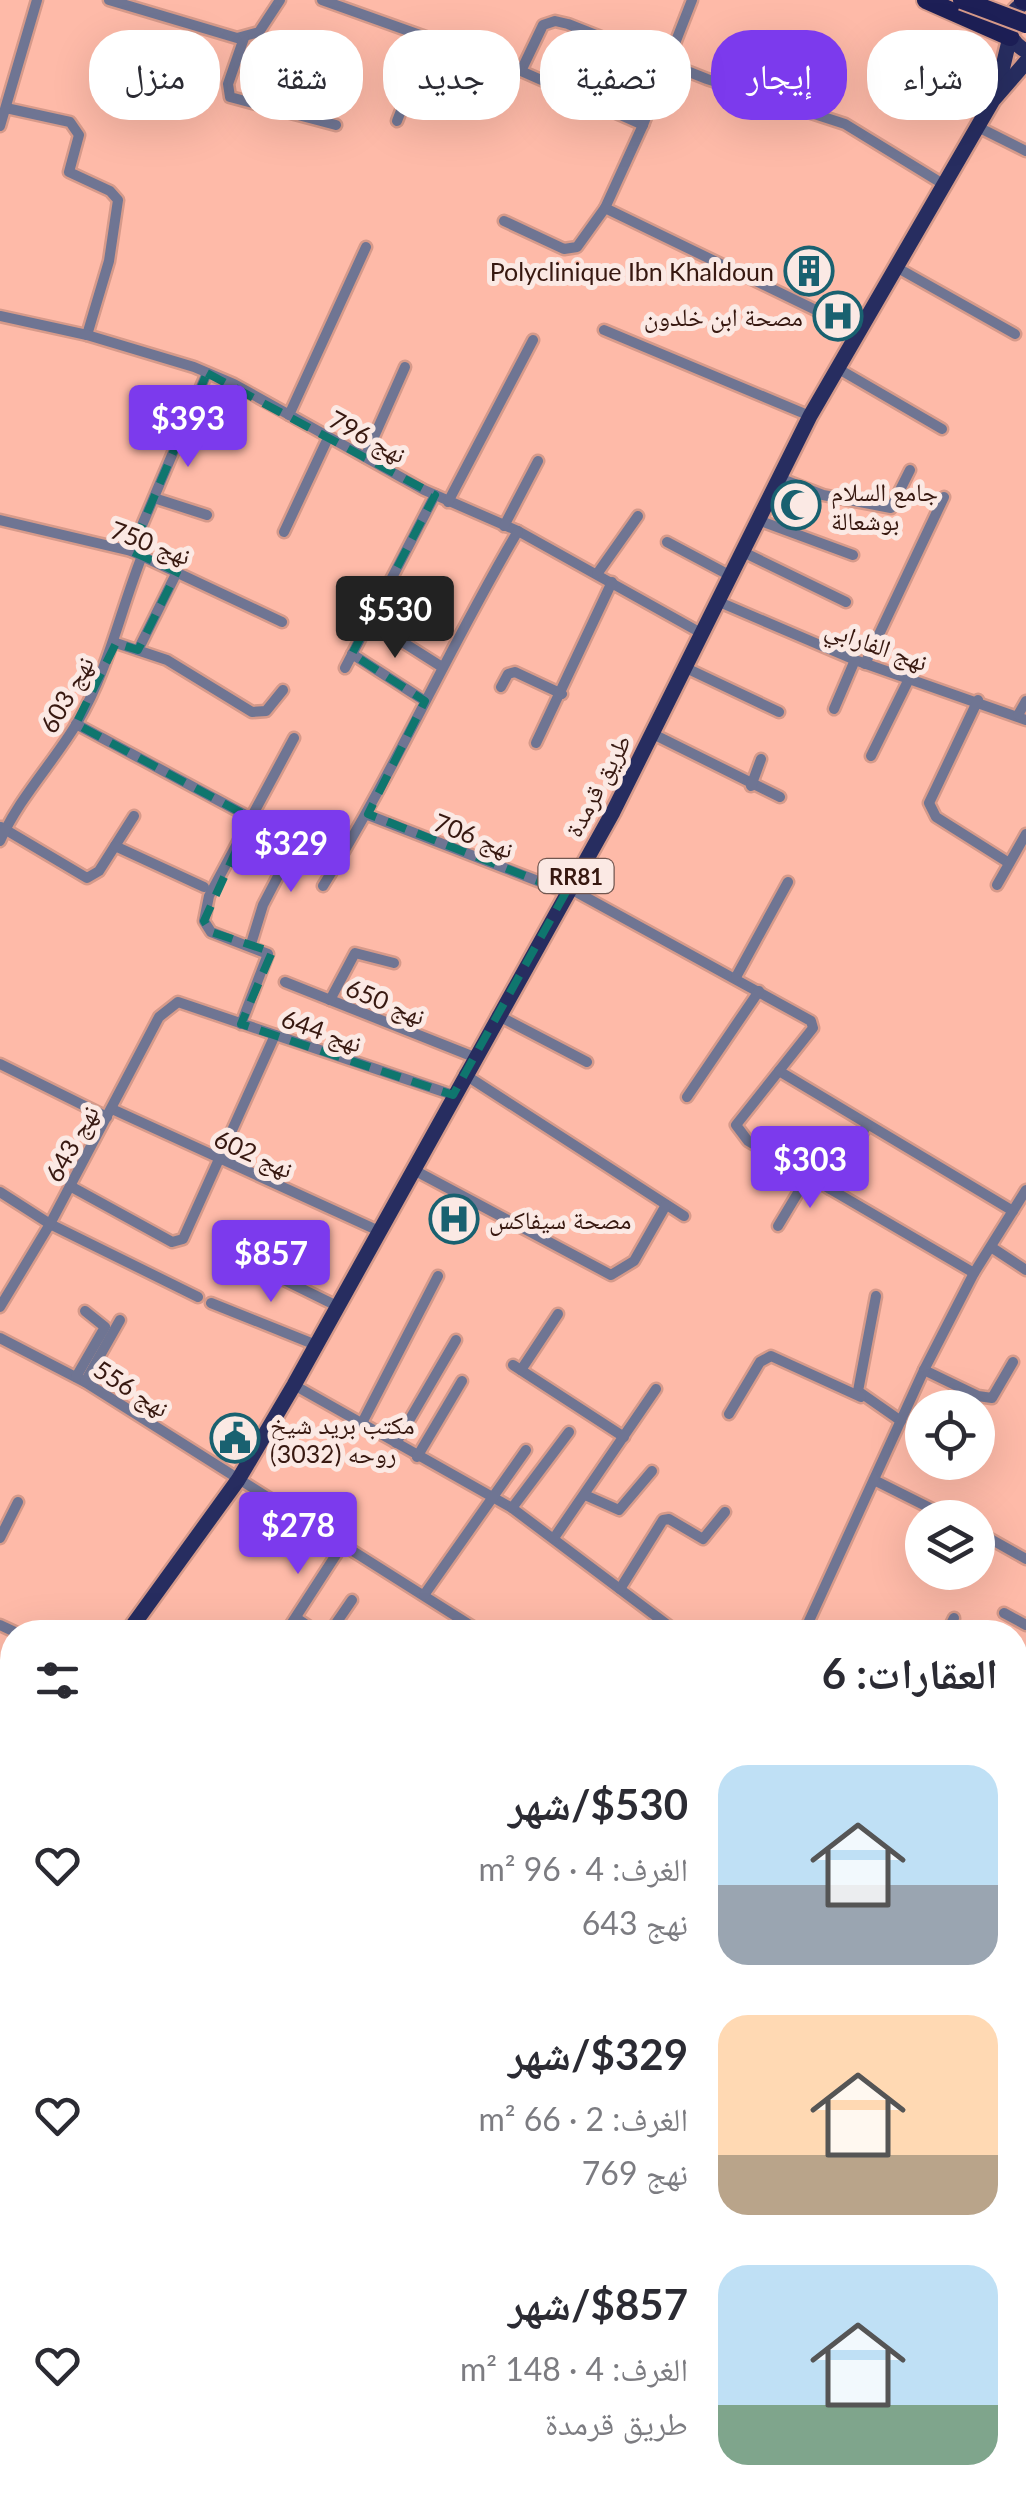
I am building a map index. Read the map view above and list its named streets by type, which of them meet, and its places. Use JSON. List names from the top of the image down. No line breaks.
{"streets":{"main road":["طريق قرمدة","RR81"],"street":["نهج 796","نهج 750","نهج الفارابي","نهج 603","نهج 706","نهج 650","نهج 644","نهج 643","نهج 602","نهج 556"]},"crossings":[["نهج 796","طريق قرمدة"],["نهج 750","نهج 603"],["نهج الفارابي","طريق قرمدة"],["طريق قرمدة","نهج 706"],["طريق قرمدة","RR81"],["طريق قرمدة","نهج 650"],["طريق قرمدة","نهج 644"],["طريق قرمدة","نهج 602"],["طريق قرمدة","نهج 556"],["نهج 644","نهج 643"],["نهج 643","نهج 602"]],"places":{"building":["Polyclinique Ibn Khaldoun"],"hospital":["مصحة ابن خلدون","مصحة سيفاكس"],"mosque":["جامع السلام بوشعالة"],"public building":["مكتب بريد شيخ روحه (3032)"]},"page":{"chip":["شراء","إيجار","تصفية","جديد","شقة","منزل"],"price":["$393","$530","$329","$303","$857","$278"],"heading":"العقارات: 6","list":[{"name":"$530/شهر","note":"الغرف: 4 · 96 m² · نهج 643"},{"name":"$329/شهر","note":"الغرف: 2 · 66 m² · نهج 769"},{"name":"$857/شهر","note":"الغرف: 4 · 148 m² · طريق قرمدة"}]}}
